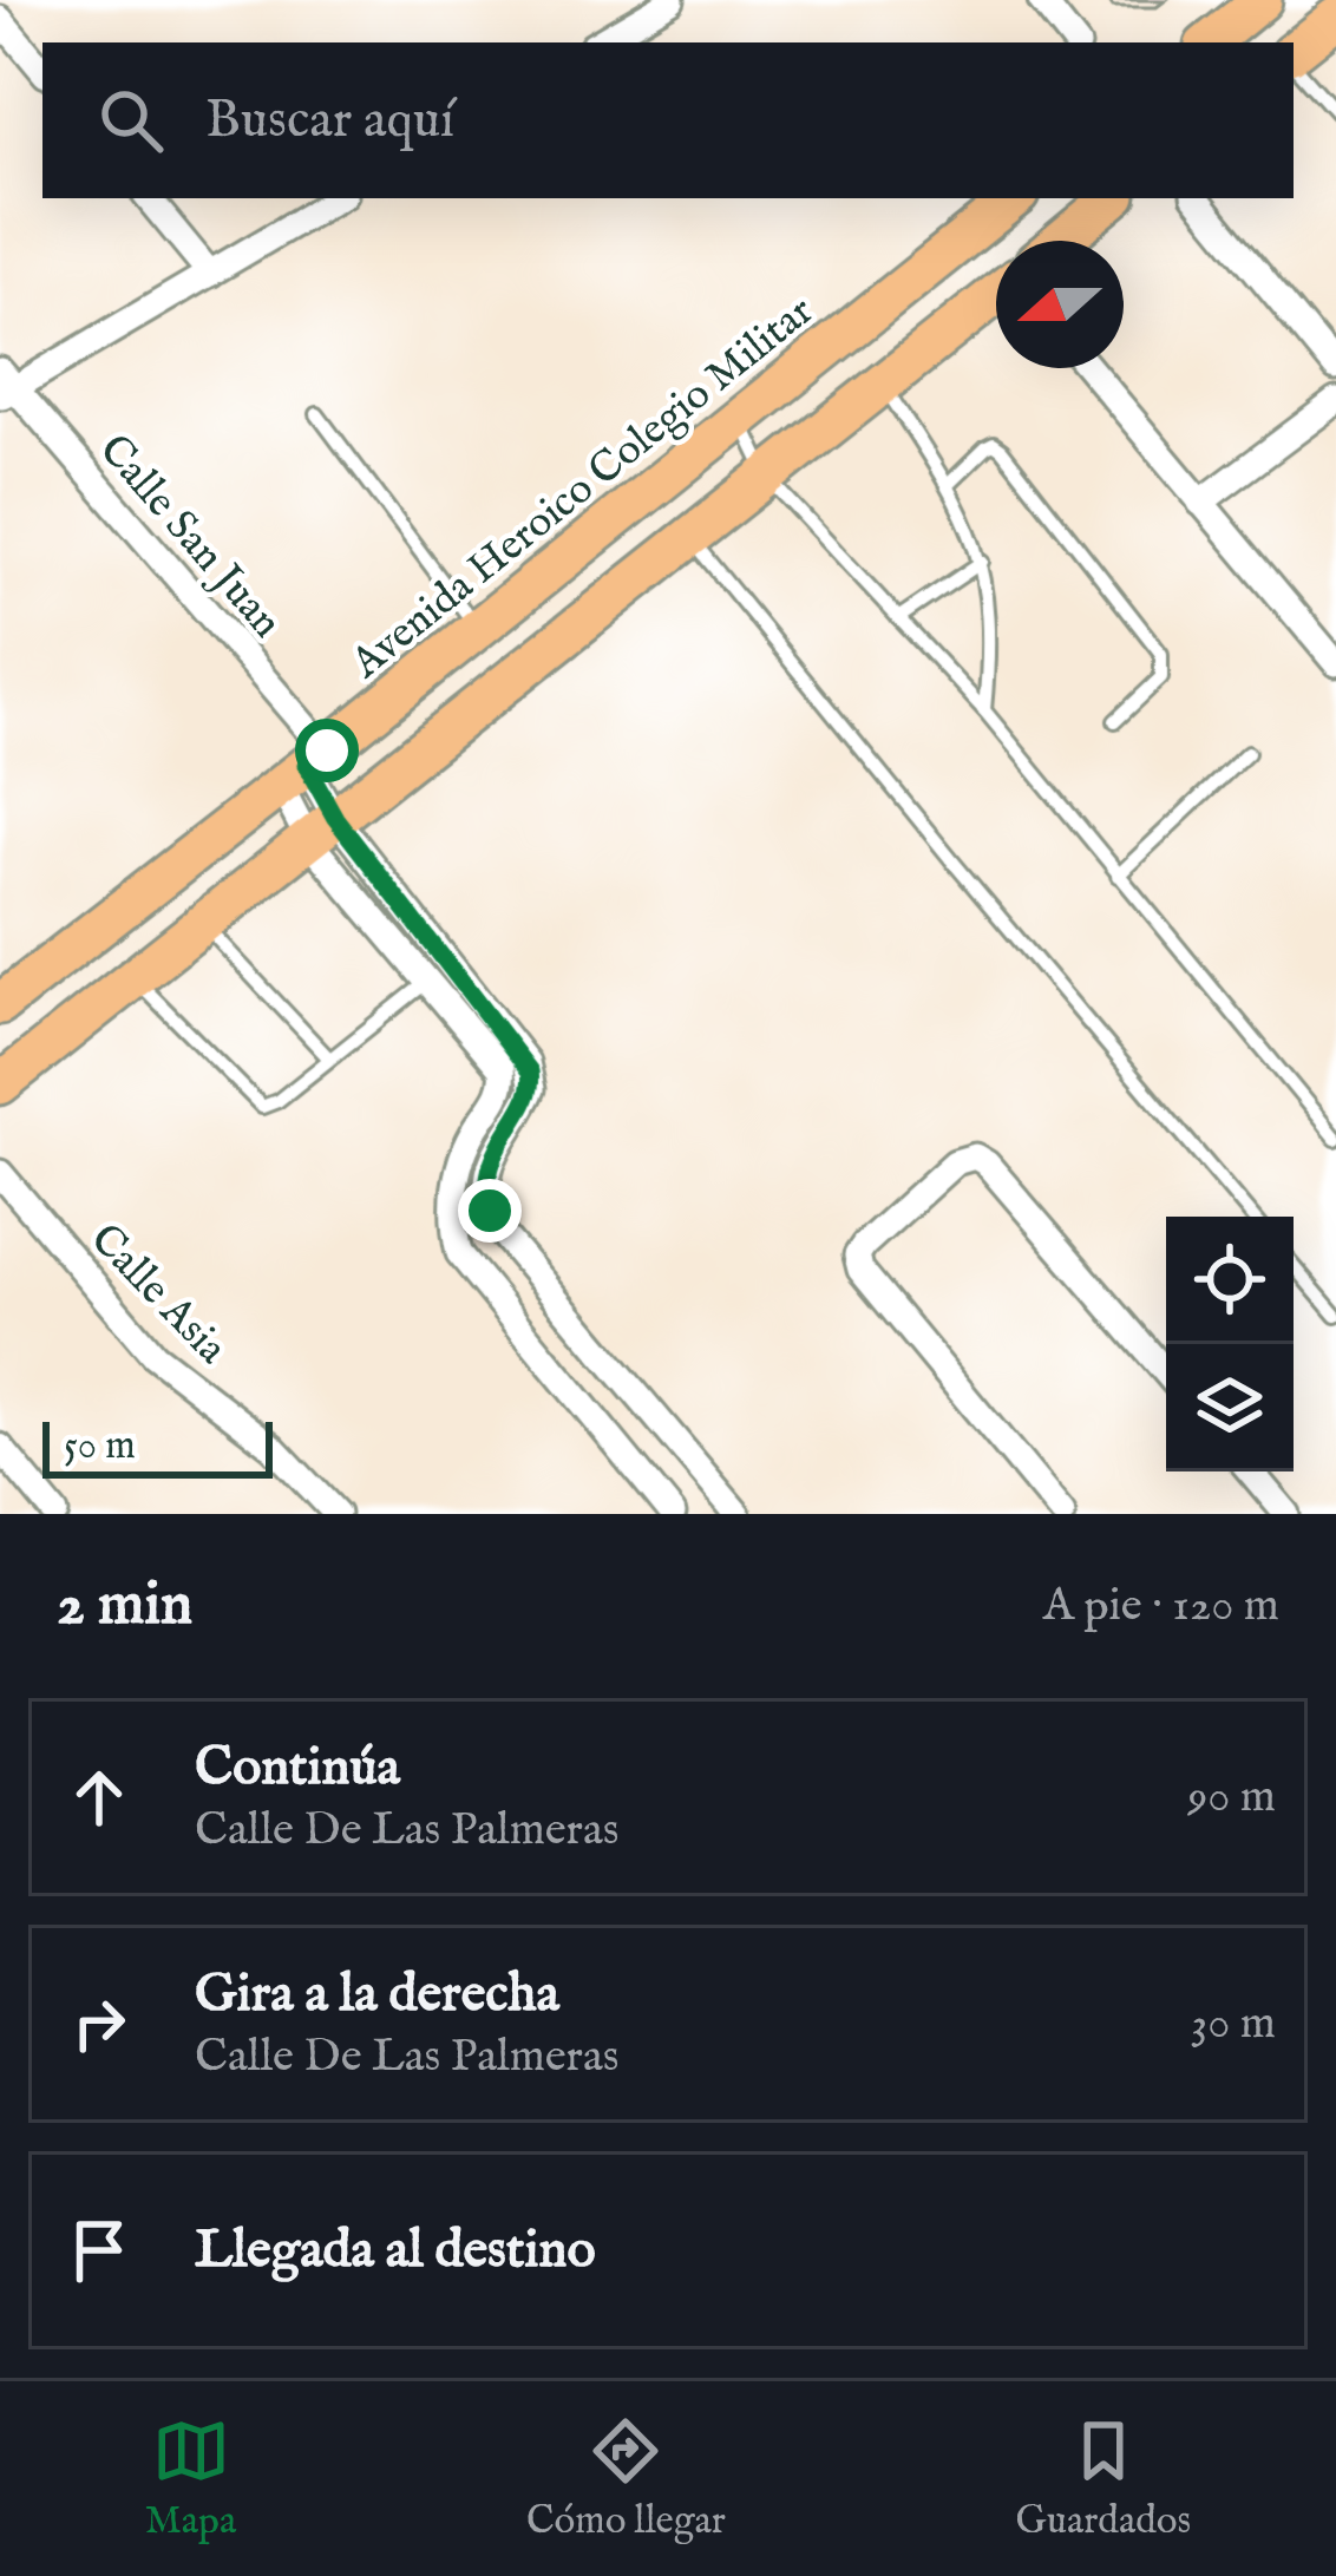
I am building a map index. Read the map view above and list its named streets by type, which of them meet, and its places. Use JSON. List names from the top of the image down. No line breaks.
{"streets":{"main road":["Avenida Heroico Colegio Militar"],"street":["Calle San Juan","Calle Asia"]},"crossings":[["Avenida Heroico Colegio Militar","Calle San Juan"]],"scale_bar":"50 m","north":"left","page":{"search":"Buscar aquí","scale":"50 m","heading":["2 min","A pie · 120 m"],"list":[["Continúa","Calle De Las Palmeras","90 m"],["Gira a la derecha","Calle De Las Palmeras","30 m"],"Llegada al destino"],"nav":["Mapa","Cómo llegar","Guardados"]}}
